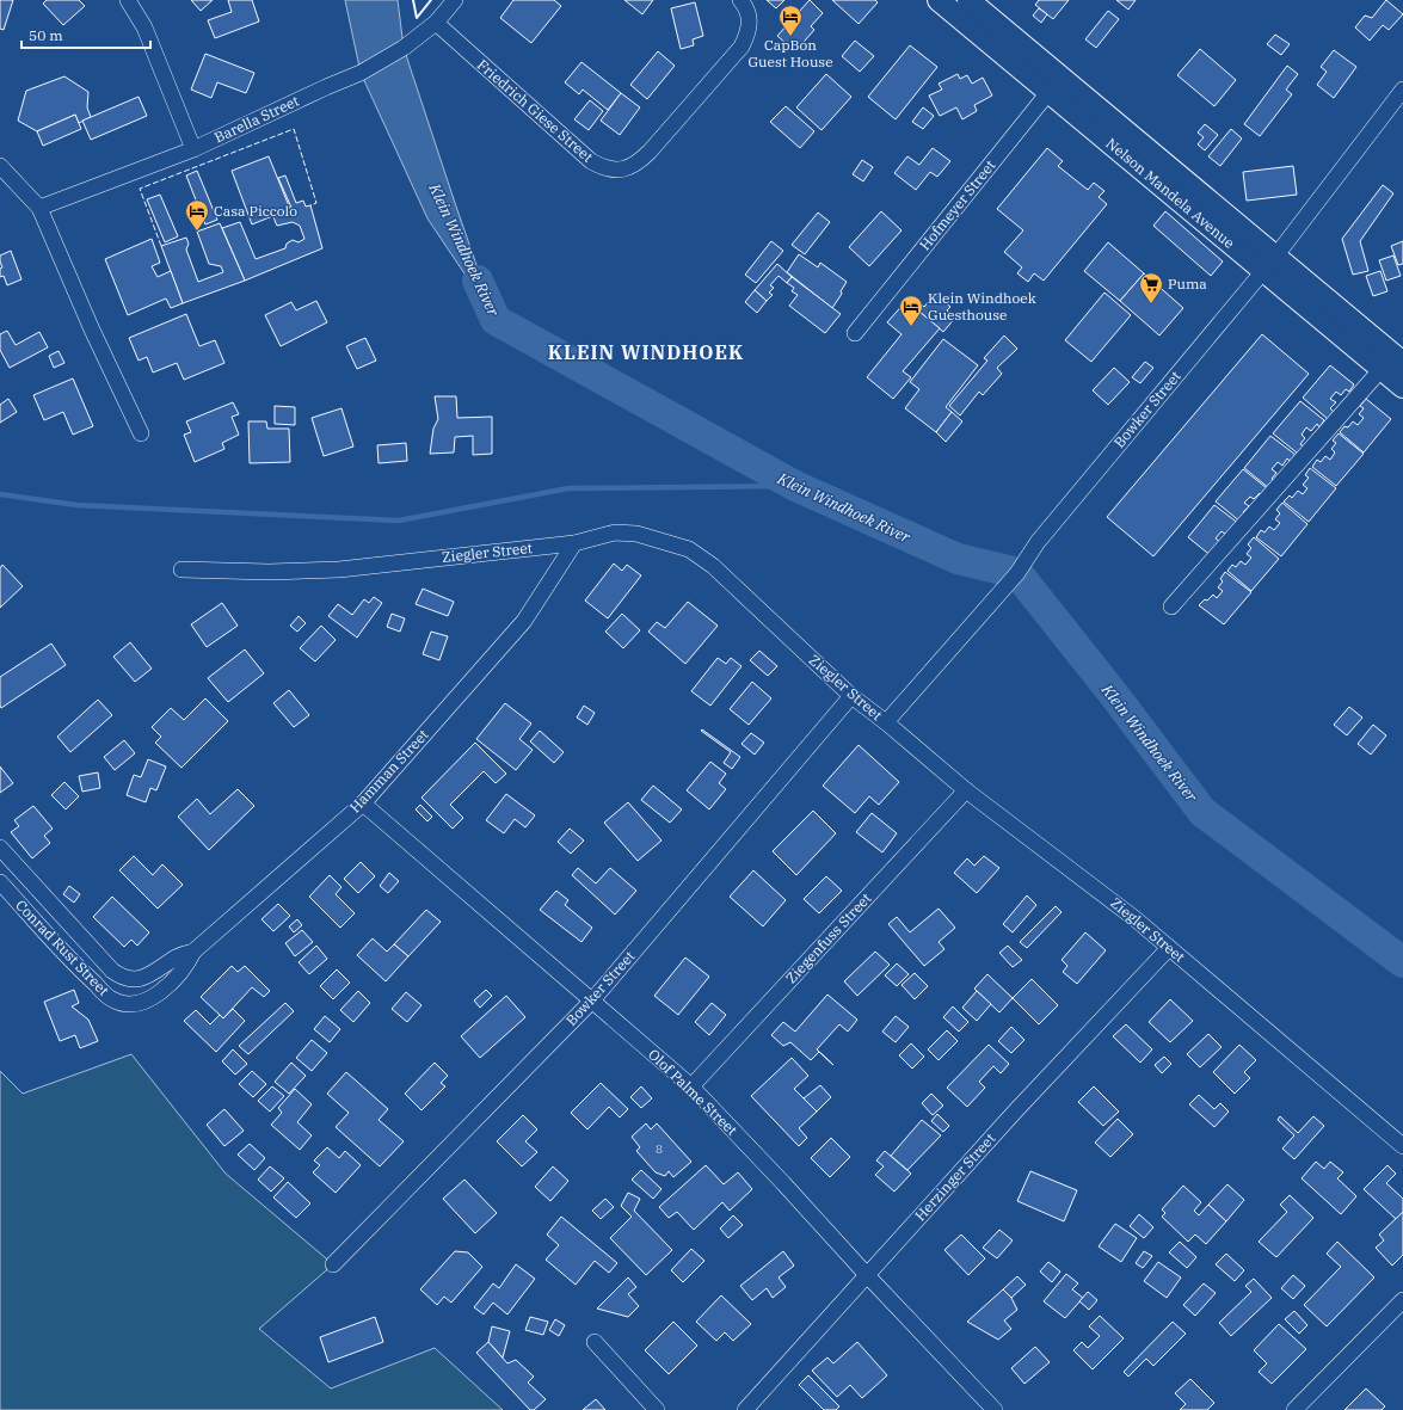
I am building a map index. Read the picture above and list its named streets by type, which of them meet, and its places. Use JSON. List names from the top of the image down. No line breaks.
{"streets":{"main road":["Nelson Mandela Avenue"],"street":["Friedrich Giese Street","Barella Street","Hofmeyer Street","Bowker Street","Ziegler Street","Hamman Street","Ziegenfuss Street","Conrad Rust Street","Olof Palme Street","Herzinger Street"]},"crossings":[["Friedrich Giese Street","Barella Street"],["Nelson Mandela Avenue","Hofmeyer Street"],["Nelson Mandela Avenue","Bowker Street"],["Bowker Street","Ziegler Street"],["Bowker Street","Olof Palme Street"],["Ziegler Street","Hamman Street"],["Ziegler Street","Ziegenfuss Street"],["Ziegler Street","Herzinger Street"],["Hamman Street","Conrad Rust Street"],["Hamman Street","Olof Palme Street"],["Ziegenfuss Street","Olof Palme Street"],["Olof Palme Street","Herzinger Street"]],"districts":["KLEIN WINDHOEK"],"water":["Klein Windhoek River"],"places":{"hotel":["CapBon Guest House","Casa Piccolo","Klein Windhoek Guesthouse"],"supermarket":["Puma"]},"house_numbers":["8"],"scale_bar":"50 m"}
